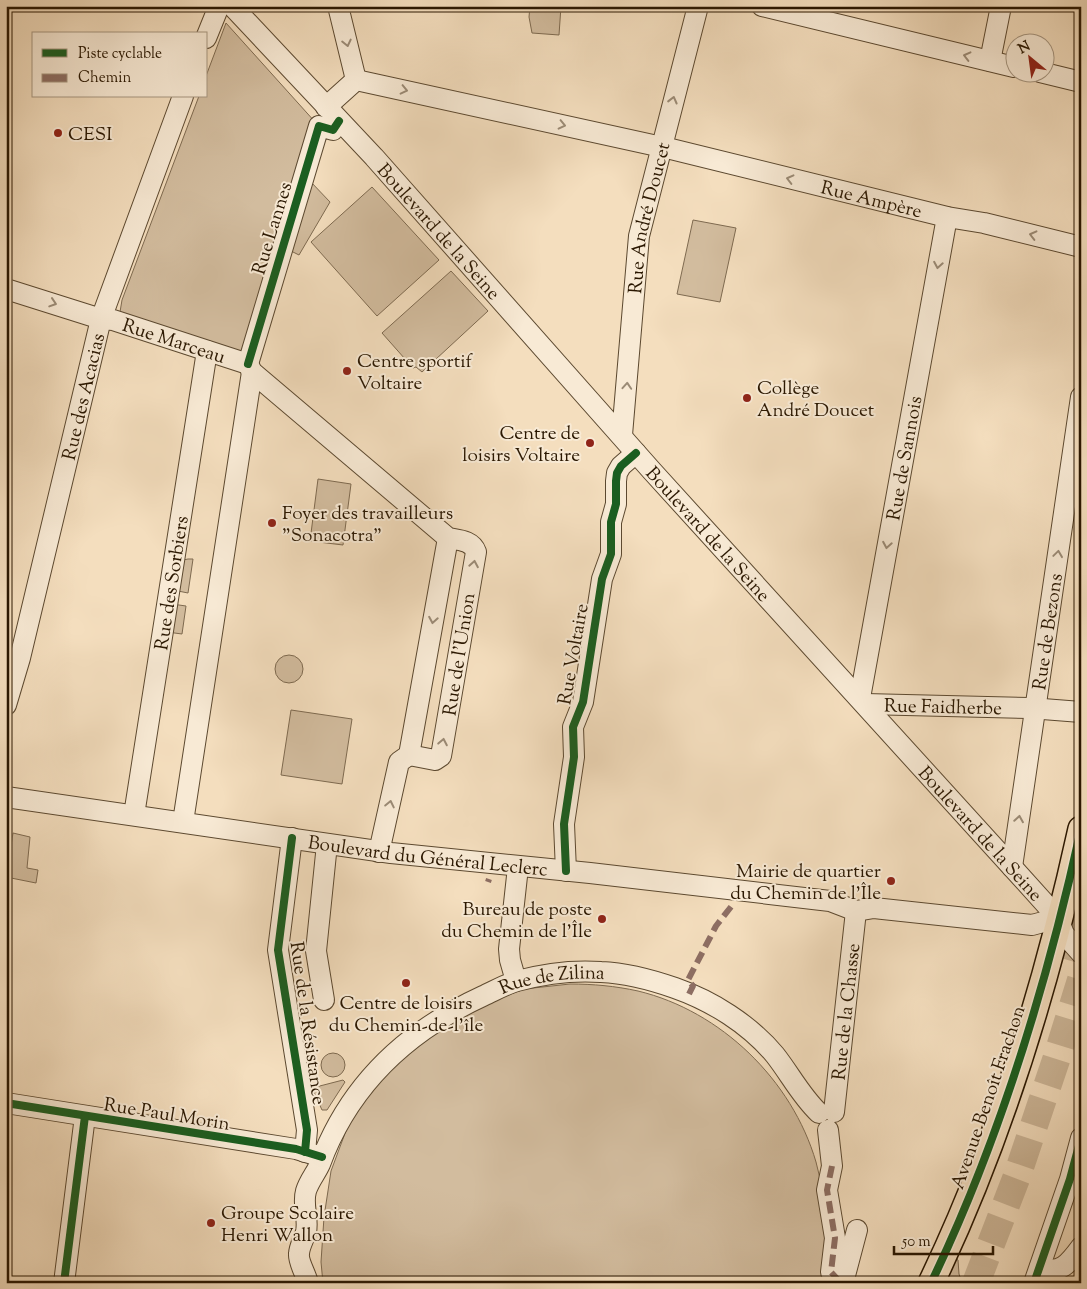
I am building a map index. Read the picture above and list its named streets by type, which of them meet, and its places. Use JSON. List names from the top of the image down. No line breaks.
{"streets":{"main road":["Avenue Benoît Frachon"],"street":["Rue Ampère","Rue André Doucet","Rue Lannes","Boulevard de la Seine","Rue Marceau","Rue des Acacias","Rue de Sannois","Rue des Sorbiers","Rue de Bezons","Rue de l'Union","Rue Voltaire","Rue Faidherbe","Boulevard du Général Leclerc","Rue de Zilina","Rue de la Chasse","Rue de la Résistance","Rue Paul Morin"]},"crossings":[["Rue Ampère","Rue André Doucet"],["Rue Ampère","Rue de Sannois"],["Rue André Doucet","Boulevard de la Seine"],["Rue Lannes","Boulevard de la Seine"],["Rue Lannes","Rue Marceau"],["Rue Lannes","Rue de l'Union"],["Boulevard de la Seine","Rue de Sannois"],["Boulevard de la Seine","Rue de Bezons"],["Boulevard de la Seine","Rue Voltaire"],["Boulevard de la Seine","Rue Faidherbe"],["Boulevard de la Seine","Boulevard du Général Leclerc"],["Boulevard de la Seine","Avenue Benoît Frachon"],["Rue Marceau","Rue des Acacias"],["Rue Marceau","Rue des Sorbiers"],["Rue Marceau","Rue de l'Union"],["Rue de Sannois","Rue Faidherbe"],["Rue des Sorbiers","Boulevard du Général Leclerc"],["Rue de Bezons","Rue Faidherbe"],["Rue de l'Union","Boulevard du Général Leclerc"],["Rue Voltaire","Boulevard du Général Leclerc"],["Boulevard du Général Leclerc","Rue de la Chasse"],["Boulevard du Général Leclerc","Rue de la Résistance"],["Boulevard du Général Leclerc","Avenue Benoît Frachon"],["Rue de Zilina","Rue de la Chasse"],["Rue de Zilina","Rue de la Résistance"],["Rue de Zilina","Rue Paul Morin"],["Rue de la Résistance","Rue Paul Morin"]],"one_way":["Rue André Doucet","Rue Marceau","Rue de Sannois","Rue de Bezons"],"places":["CESI","Centre sportif Voltaire","Collège André Doucet","Centre de loisirs Voltaire","Foyer des travailleurs \"Sonacotra\"","Mairie de quartier du Chemin de l'Île","Bureau de poste du Chemin de l'Île","Centre de loisirs du Chemin-de-l'île","Groupe Scolaire Henri Wallon"],"legend":["Piste cyclable","Chemin"],"scale_bar":"50 m","north":"top left"}
